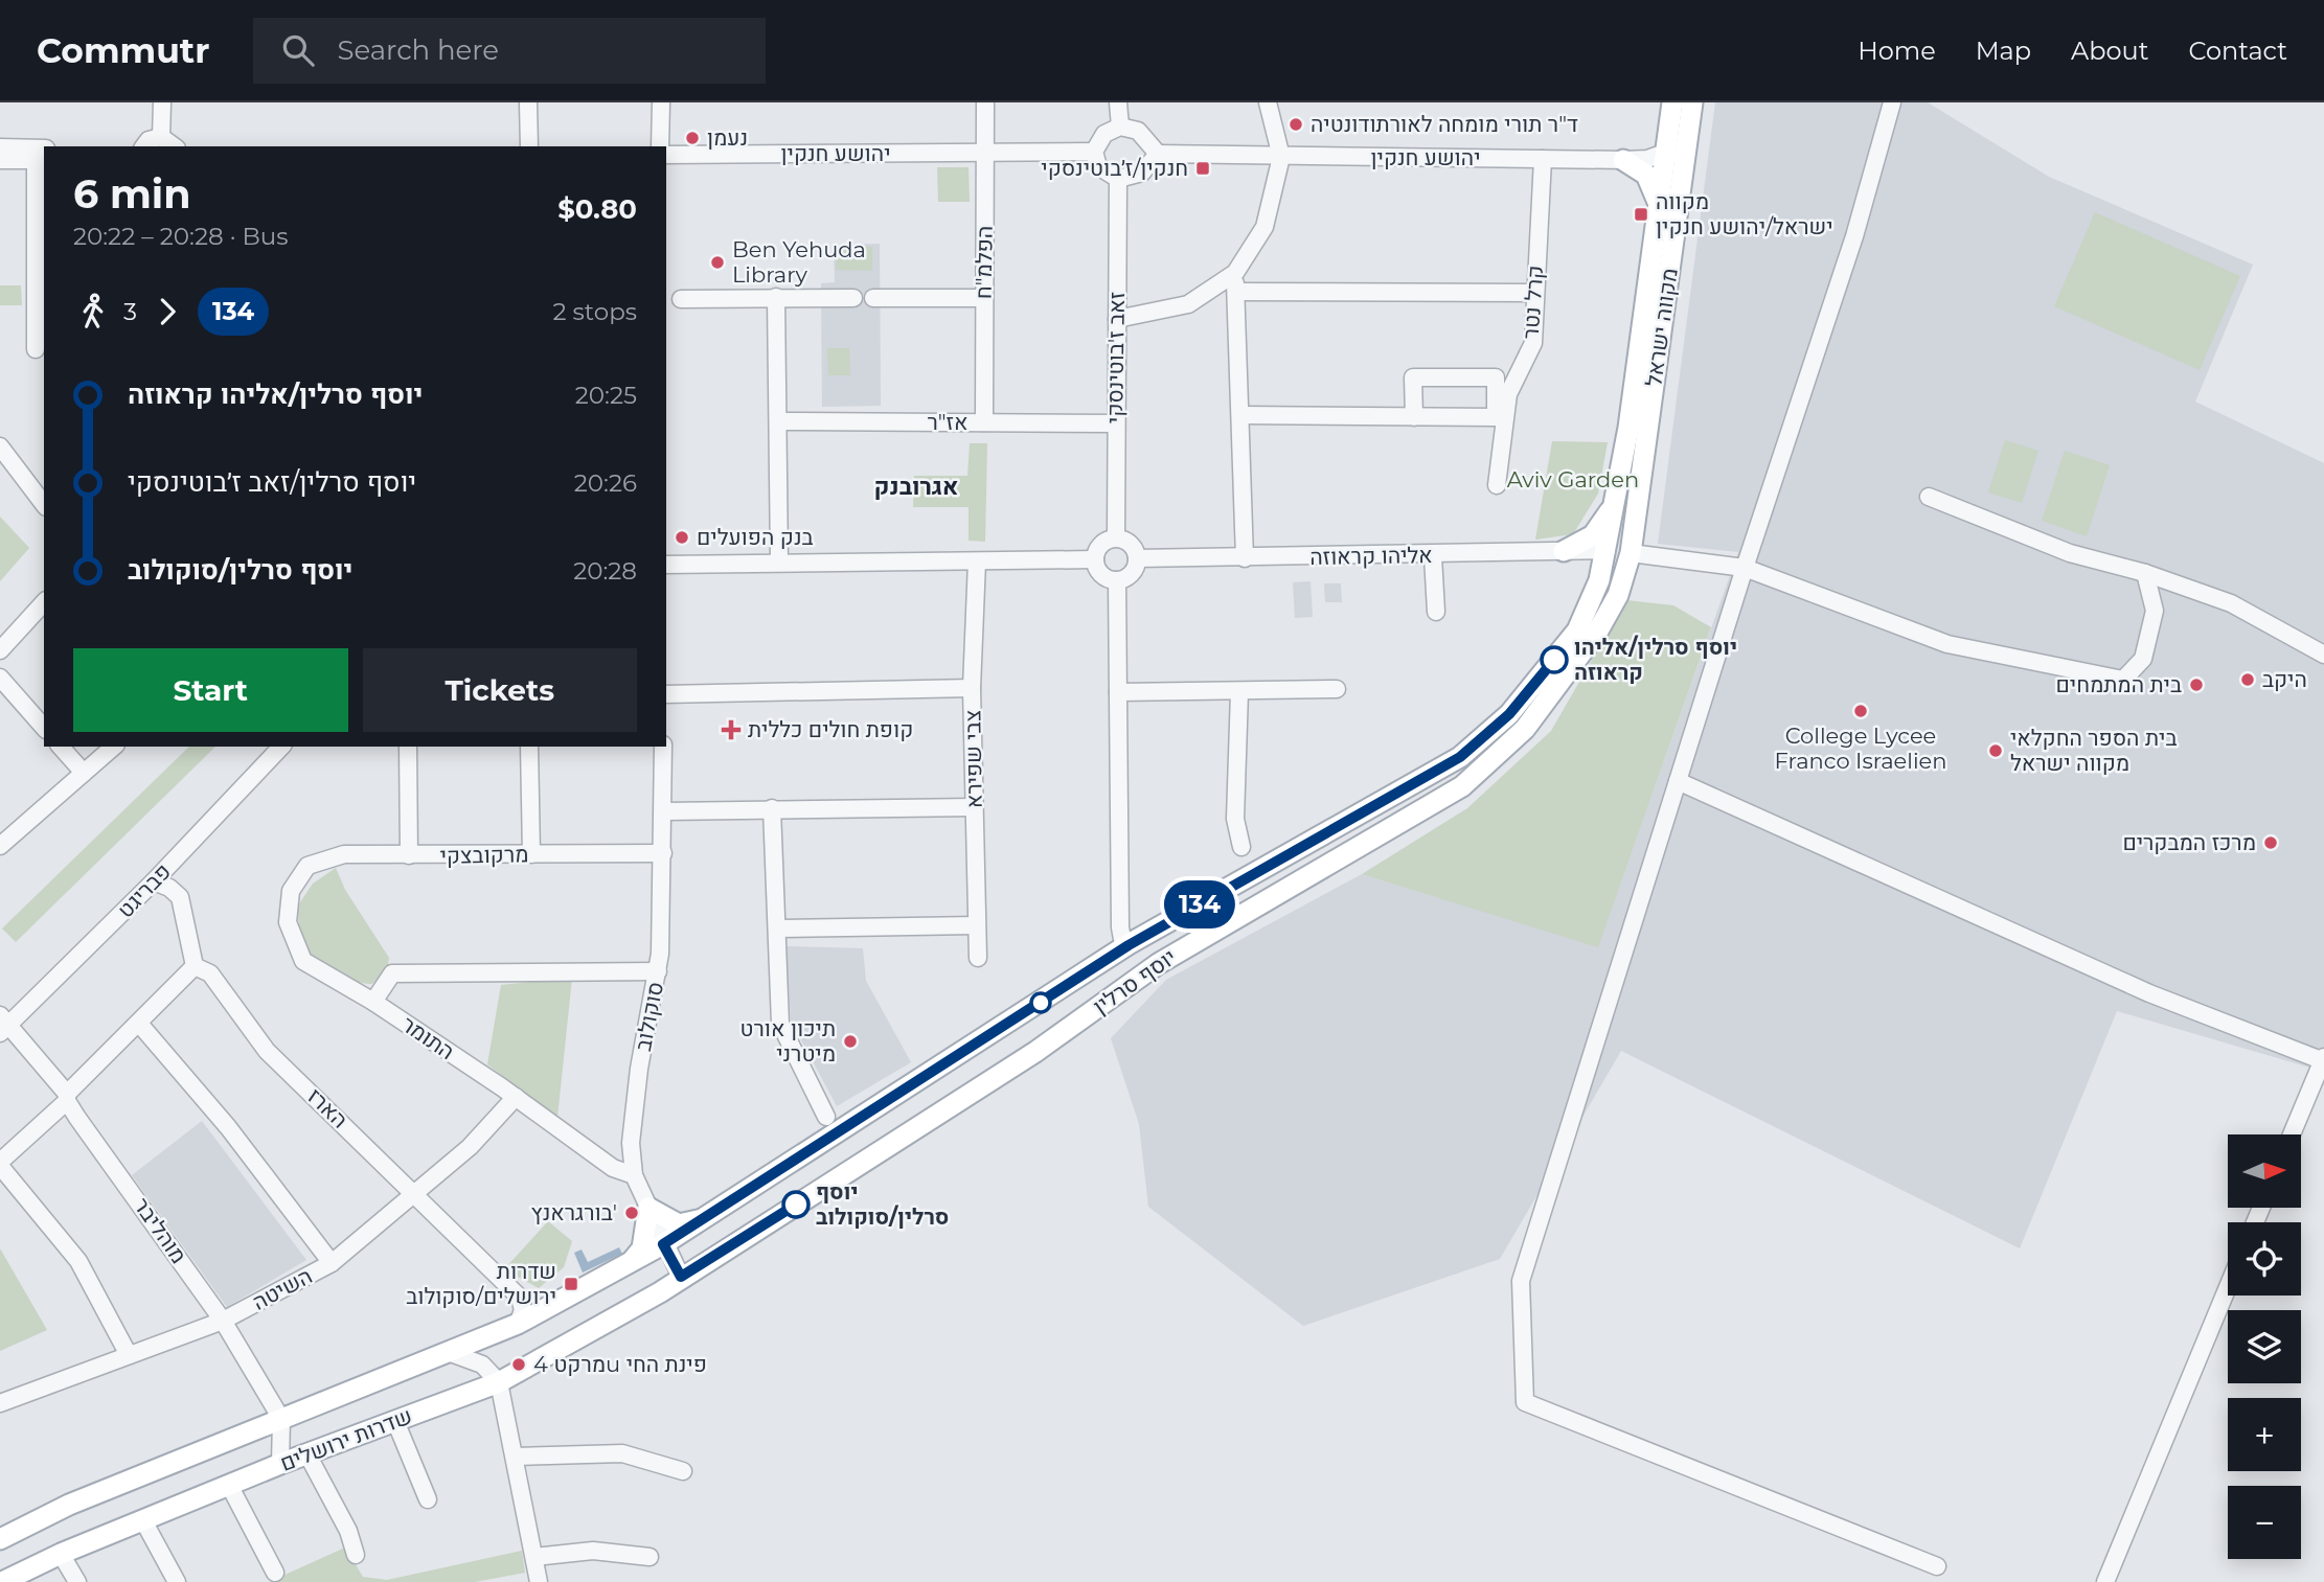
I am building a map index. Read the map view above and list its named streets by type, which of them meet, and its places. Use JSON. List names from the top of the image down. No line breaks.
{"streets":{"main road":["מקווה ישראל","יוסף סרלין","שדרות ירושלים"],"street":["יהושע חנקין","הפלמ\"ח","קרל נטר","זאב ז'בוטינסקי","אז\"ר","אליהו קראוזה","צבי שפירא","מרקובצקי","פבריגט","סוקולוב","התומר","הארז","מוהליבר","השיטה"]},"crossings":[["יהושע חנקין","הפלמ\"ח"],["יהושע חנקין","קרל נטר"],["יהושע חנקין","מקווה ישראל"],["יהושע חנקין","זאב ז'בוטינסקי"],["הפלמ\"ח","אז\"ר"],["מקווה ישראל","אליהו קראוזה"],["מקווה ישראל","יוסף סרלין"],["זאב ז'בוטינסקי","אז\"ר"],["זאב ז'בוטינסקי","אליהו קראוזה"],["אליהו קראוזה","יוסף סרלין"],["מרקובצקי","סוקולוב"],["מרקובצקי","התומר"],["פבריגט","מוהליבר"],["יוסף סרלין","סוקולוב"],["יוסף סרלין","שדרות ירושלים"],["סוקולוב","התומר"],["סוקולוב","שדרות ירושלים"],["התומר","השיטה"],["הארז","השיטה"],["הארז","שדרות ירושלים"],["מוהליבר","השיטה"],["מוהליבר","שדרות ירושלים"]],"districts":["אגרובנק"],"parks":["Aviv Garden"],"places":{"other":["ד\"ר תורי מומחה לאורתודונטיה","נעמן","Ben Yehuda Library","בנק הפועלים","יוסף סרלין/אליהו קראוזה","היקב","בית המתמחים","College Lycee Franco Israelien","בית הספר החקלאי מקווה ישראל","מרכז המבקרים","תיכון אורט מיטרני","יוסף סרלין/סוקולוב","בורגראנץ'","מרקט 4u פינת החי"],"transit":["חנקין/ז׳בוטינסקי","מקווה ישראל/יהושע חנקין","שדרות ירושלים/סוקולוב"],"health":["קופת חולים כללית"]},"lines":["bus line 134"],"north":"right","page":{"header":"Commutr","search":"Search here","nav":["Home","Map","About","Contact"],"on_map":"134","heading":["6 min","20:22 – 20:28 · Bus","$0.80"],"legs":["3","134","2 stops"],"list":[{"name":"יוסף סרלין/אליהו קראוזה","value":"20:25"},{"name":"יוסף סרלין/זאב ז׳בוטינסקי","value":"20:26"},{"name":"יוסף סרלין/סוקולוב","value":"20:28"}],"buttons":["Start","Tickets"],"map_buttons":["+","−"]}}
